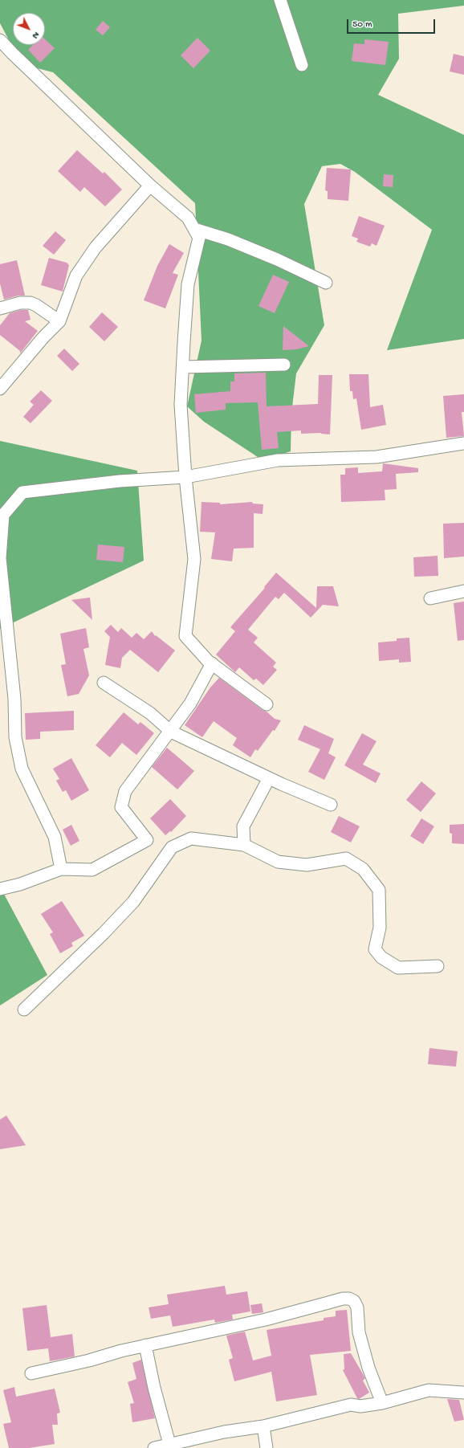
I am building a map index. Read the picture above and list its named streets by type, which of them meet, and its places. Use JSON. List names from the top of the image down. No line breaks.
{"scale_bar":"50 m","north":"bottom right"}
